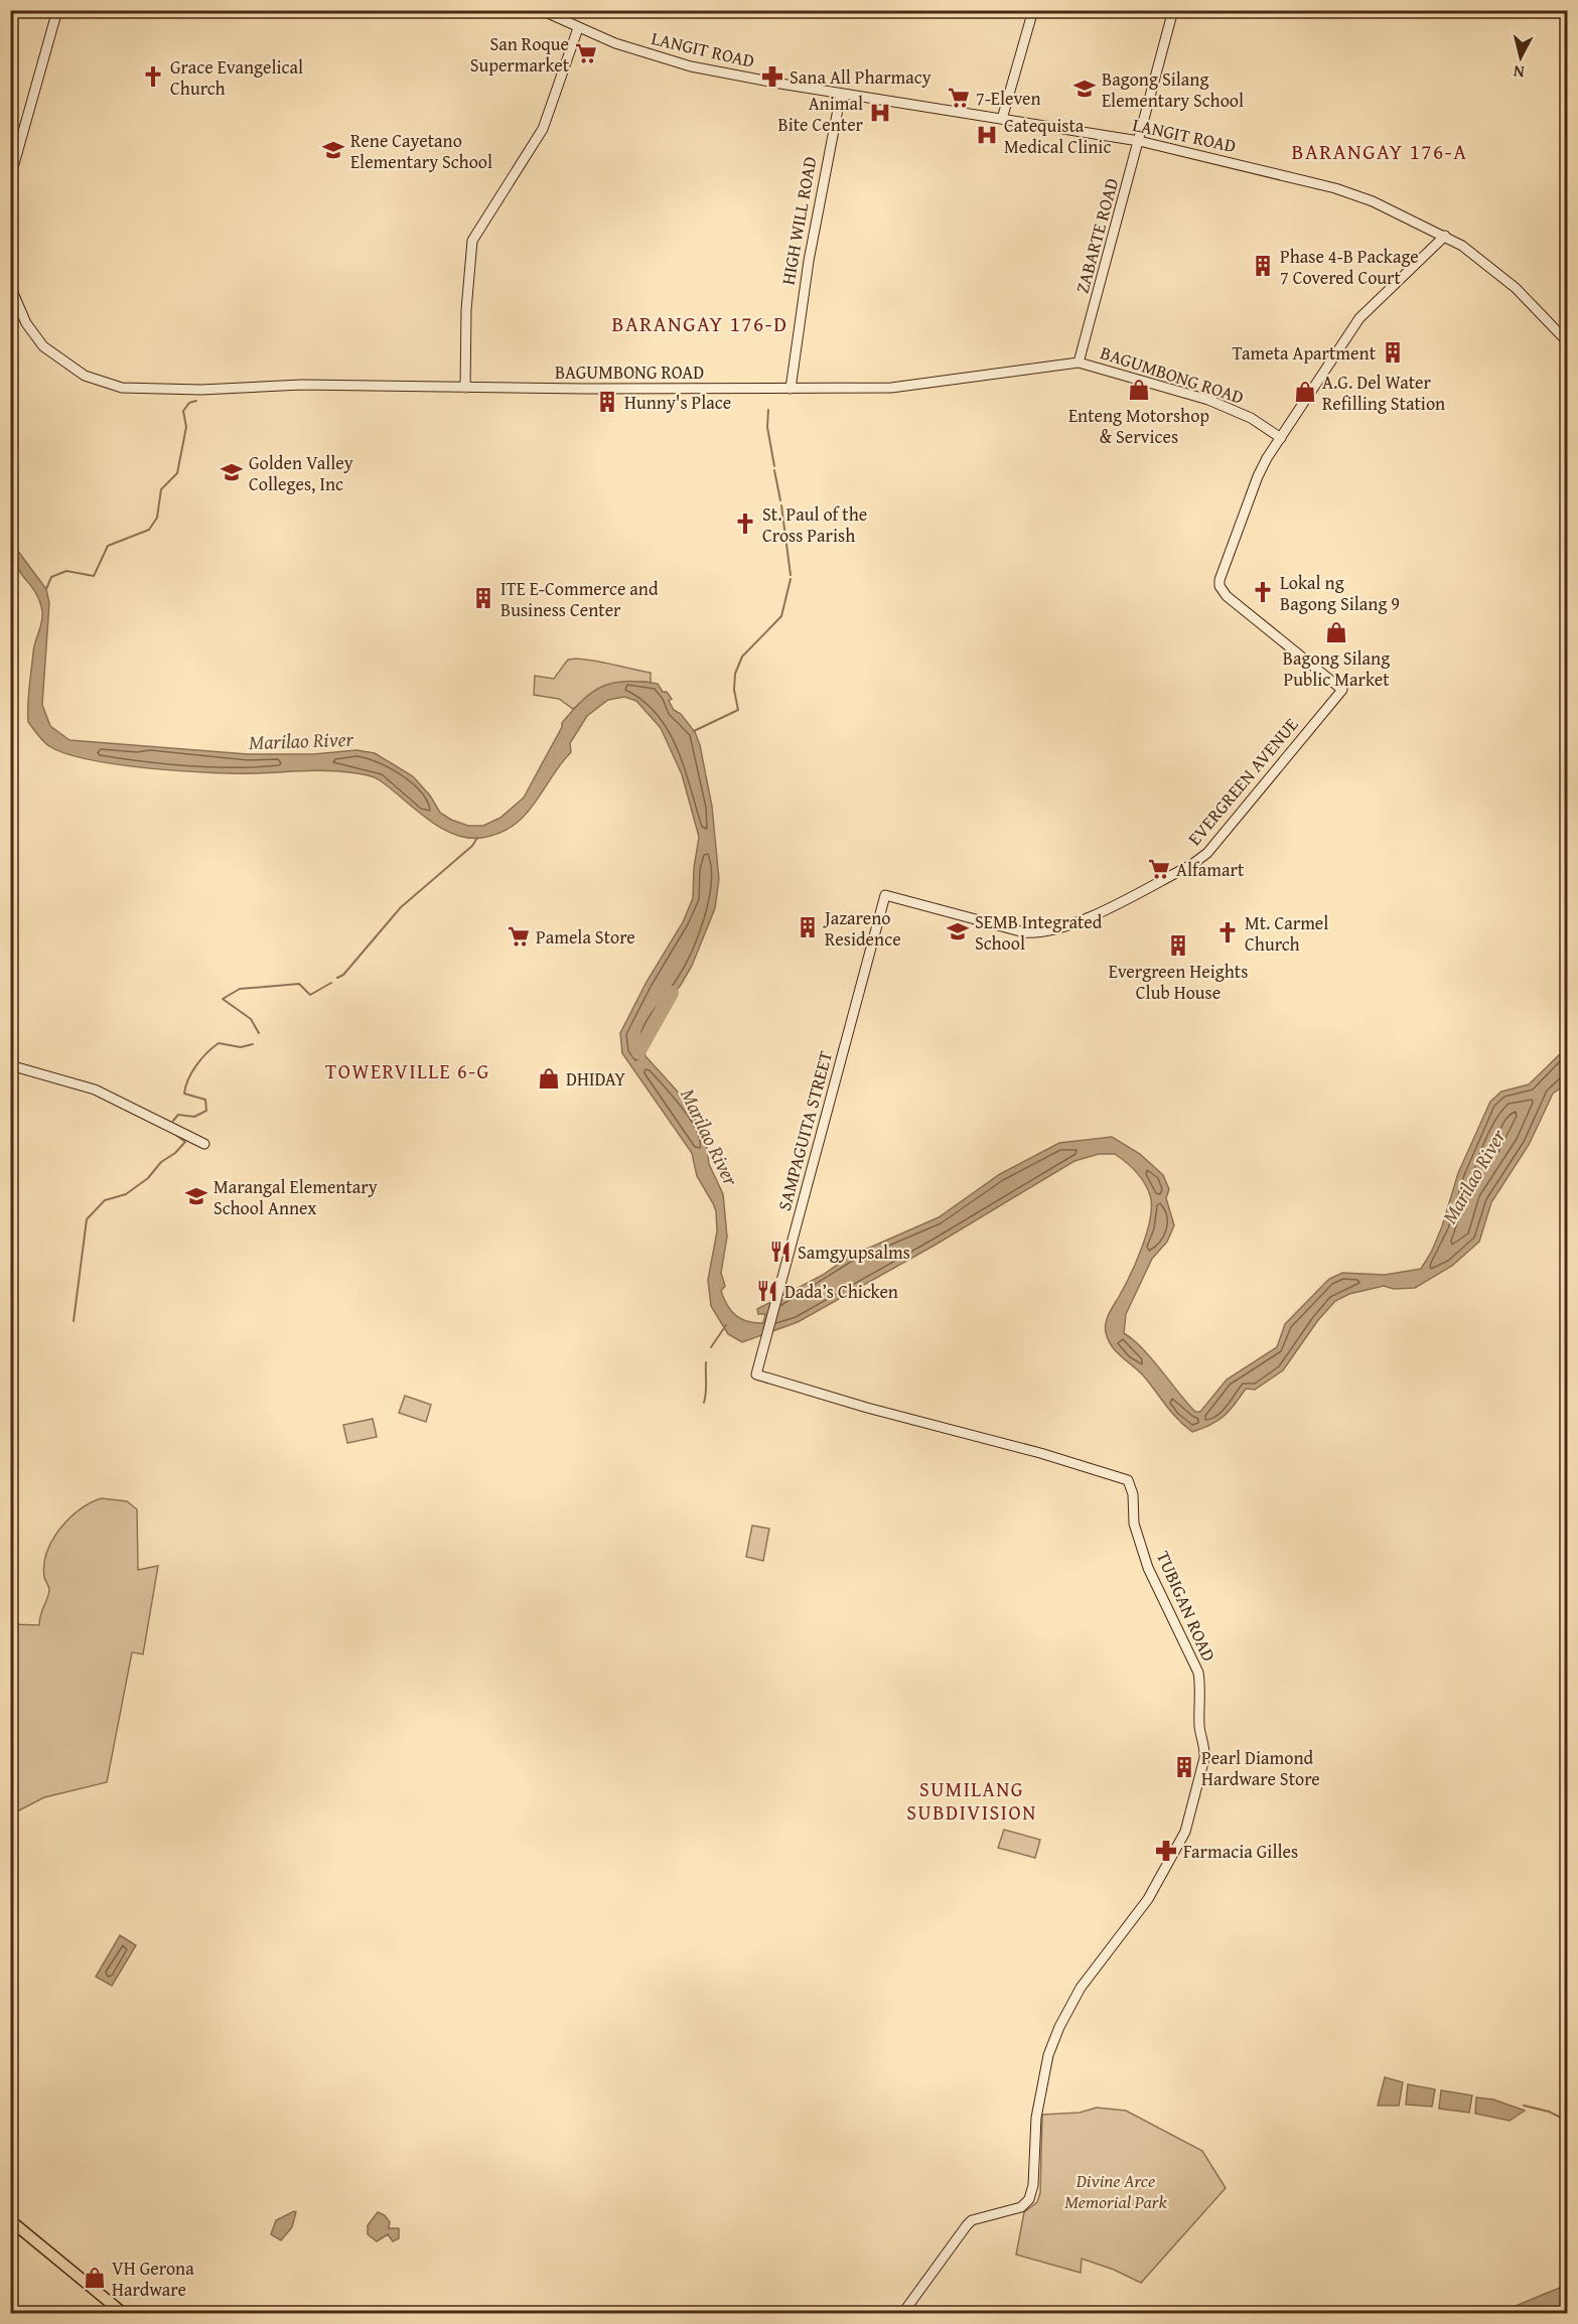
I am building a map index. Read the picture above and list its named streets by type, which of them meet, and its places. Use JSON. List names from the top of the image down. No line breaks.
{"streets":{"street":["LANGIT ROAD","HIGH WILL ROAD","ZABARTE ROAD","BAGUMBONG ROAD","EVERGREEN AVENUE","SAMPAGUITA STREET","TUBIGAN ROAD"]},"crossings":[["LANGIT ROAD","HIGH WILL ROAD"],["LANGIT ROAD","ZABARTE ROAD"],["HIGH WILL ROAD","BAGUMBONG ROAD"],["ZABARTE ROAD","BAGUMBONG ROAD"],["BAGUMBONG ROAD","EVERGREEN AVENUE"],["EVERGREEN AVENUE","SAMPAGUITA STREET"],["SAMPAGUITA STREET","TUBIGAN ROAD"]],"districts":["BARANGAY 176-A","BARANGAY 176-D","TOWERVILLE 6-G","SUMILANG SUBDIVISION"],"water":["Marilao River"],"parks":["Divine Arce Memorial Park"],"places":{"supermarket":["San Roque Supermarket","7-Eleven","Alfamart","Pamela Store"],"church":["Grace Evangelical Church","St. Paul of the Cross Parish","Lokal ng Bagong Silang 9","Mt. Carmel Church"],"pharmacy":["Sana All Pharmacy","Farmacia Gilles"],"school or university":["Bagong Silang Elementary School","Rene Cayetano Elementary School","Golden Valley Colleges, Inc","SEMB Integrated School","Marangal Elementary School Annex"],"hospital":["Animal Bite Center","Catequista Medical Clinic"],"building":["Phase 4-B Package 7 Covered Court","Tameta Apartment","Hunny's Place","ITE E-Commerce and Business Center","Jazareno Residence","Evergreen Heights Club House","Pearl Diamond Hardware Store"],"shop":["Enteng Motorshop & Services","A.G. Del Water Refilling Station","Bagong Silang Public Market","DHIDAY","VH Gerona Hardware"],"restaurant":["Samgyupsalms","Dada’s Chicken"]},"north":"bottom"}
